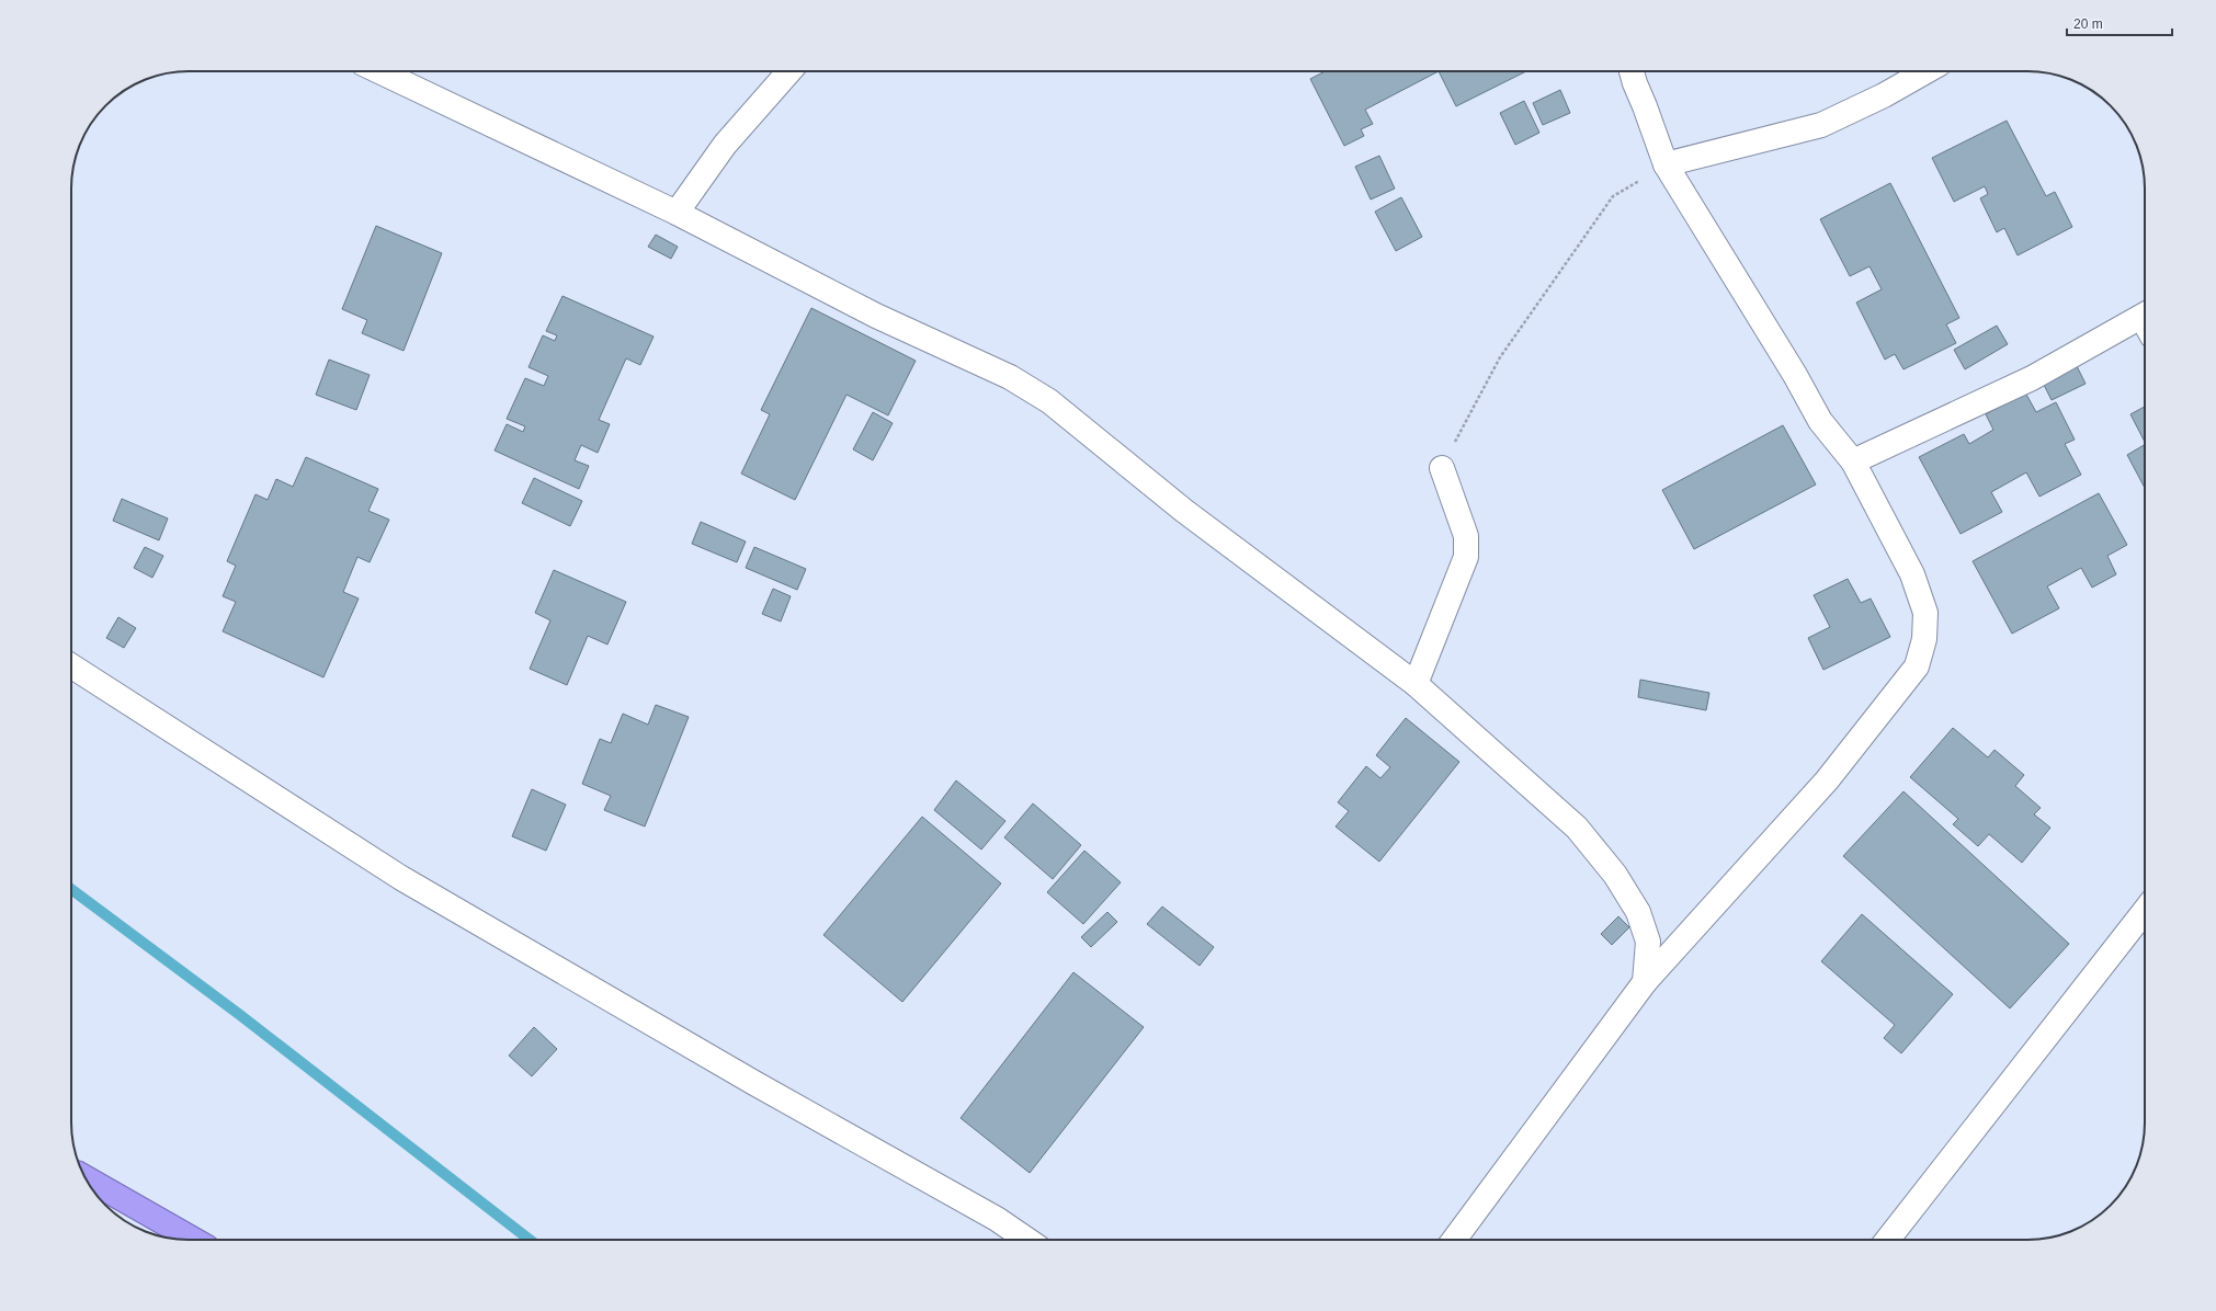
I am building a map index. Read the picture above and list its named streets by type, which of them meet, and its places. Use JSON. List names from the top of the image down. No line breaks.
{"scale_bar":"20 m"}
